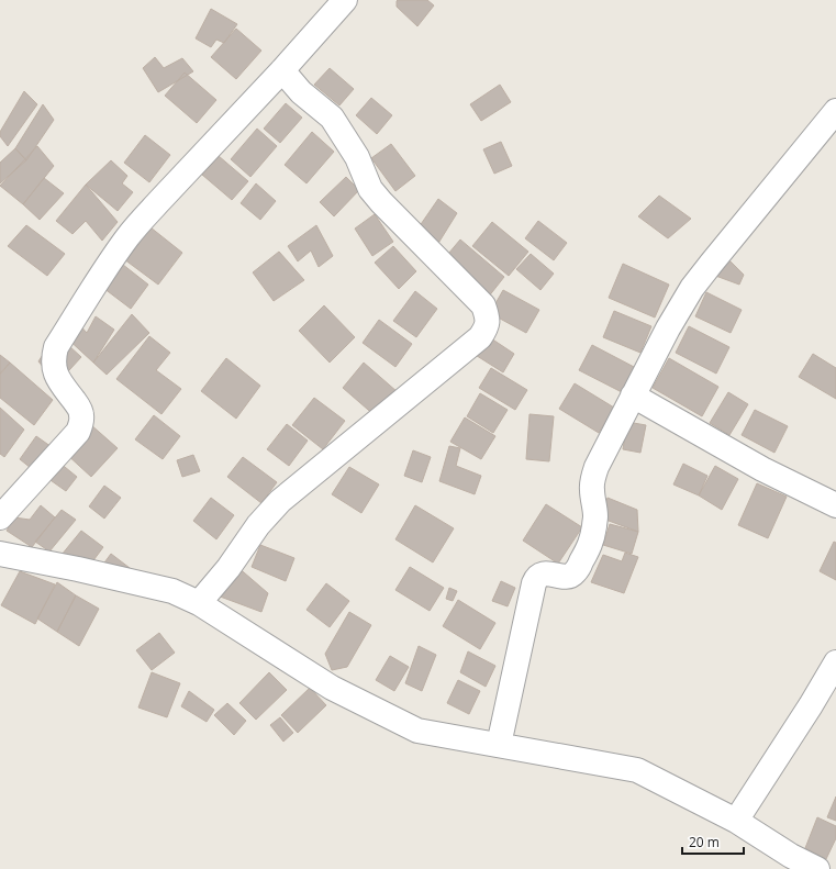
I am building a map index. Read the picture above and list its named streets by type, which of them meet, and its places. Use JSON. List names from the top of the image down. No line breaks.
{"scale_bar":"20 m"}
